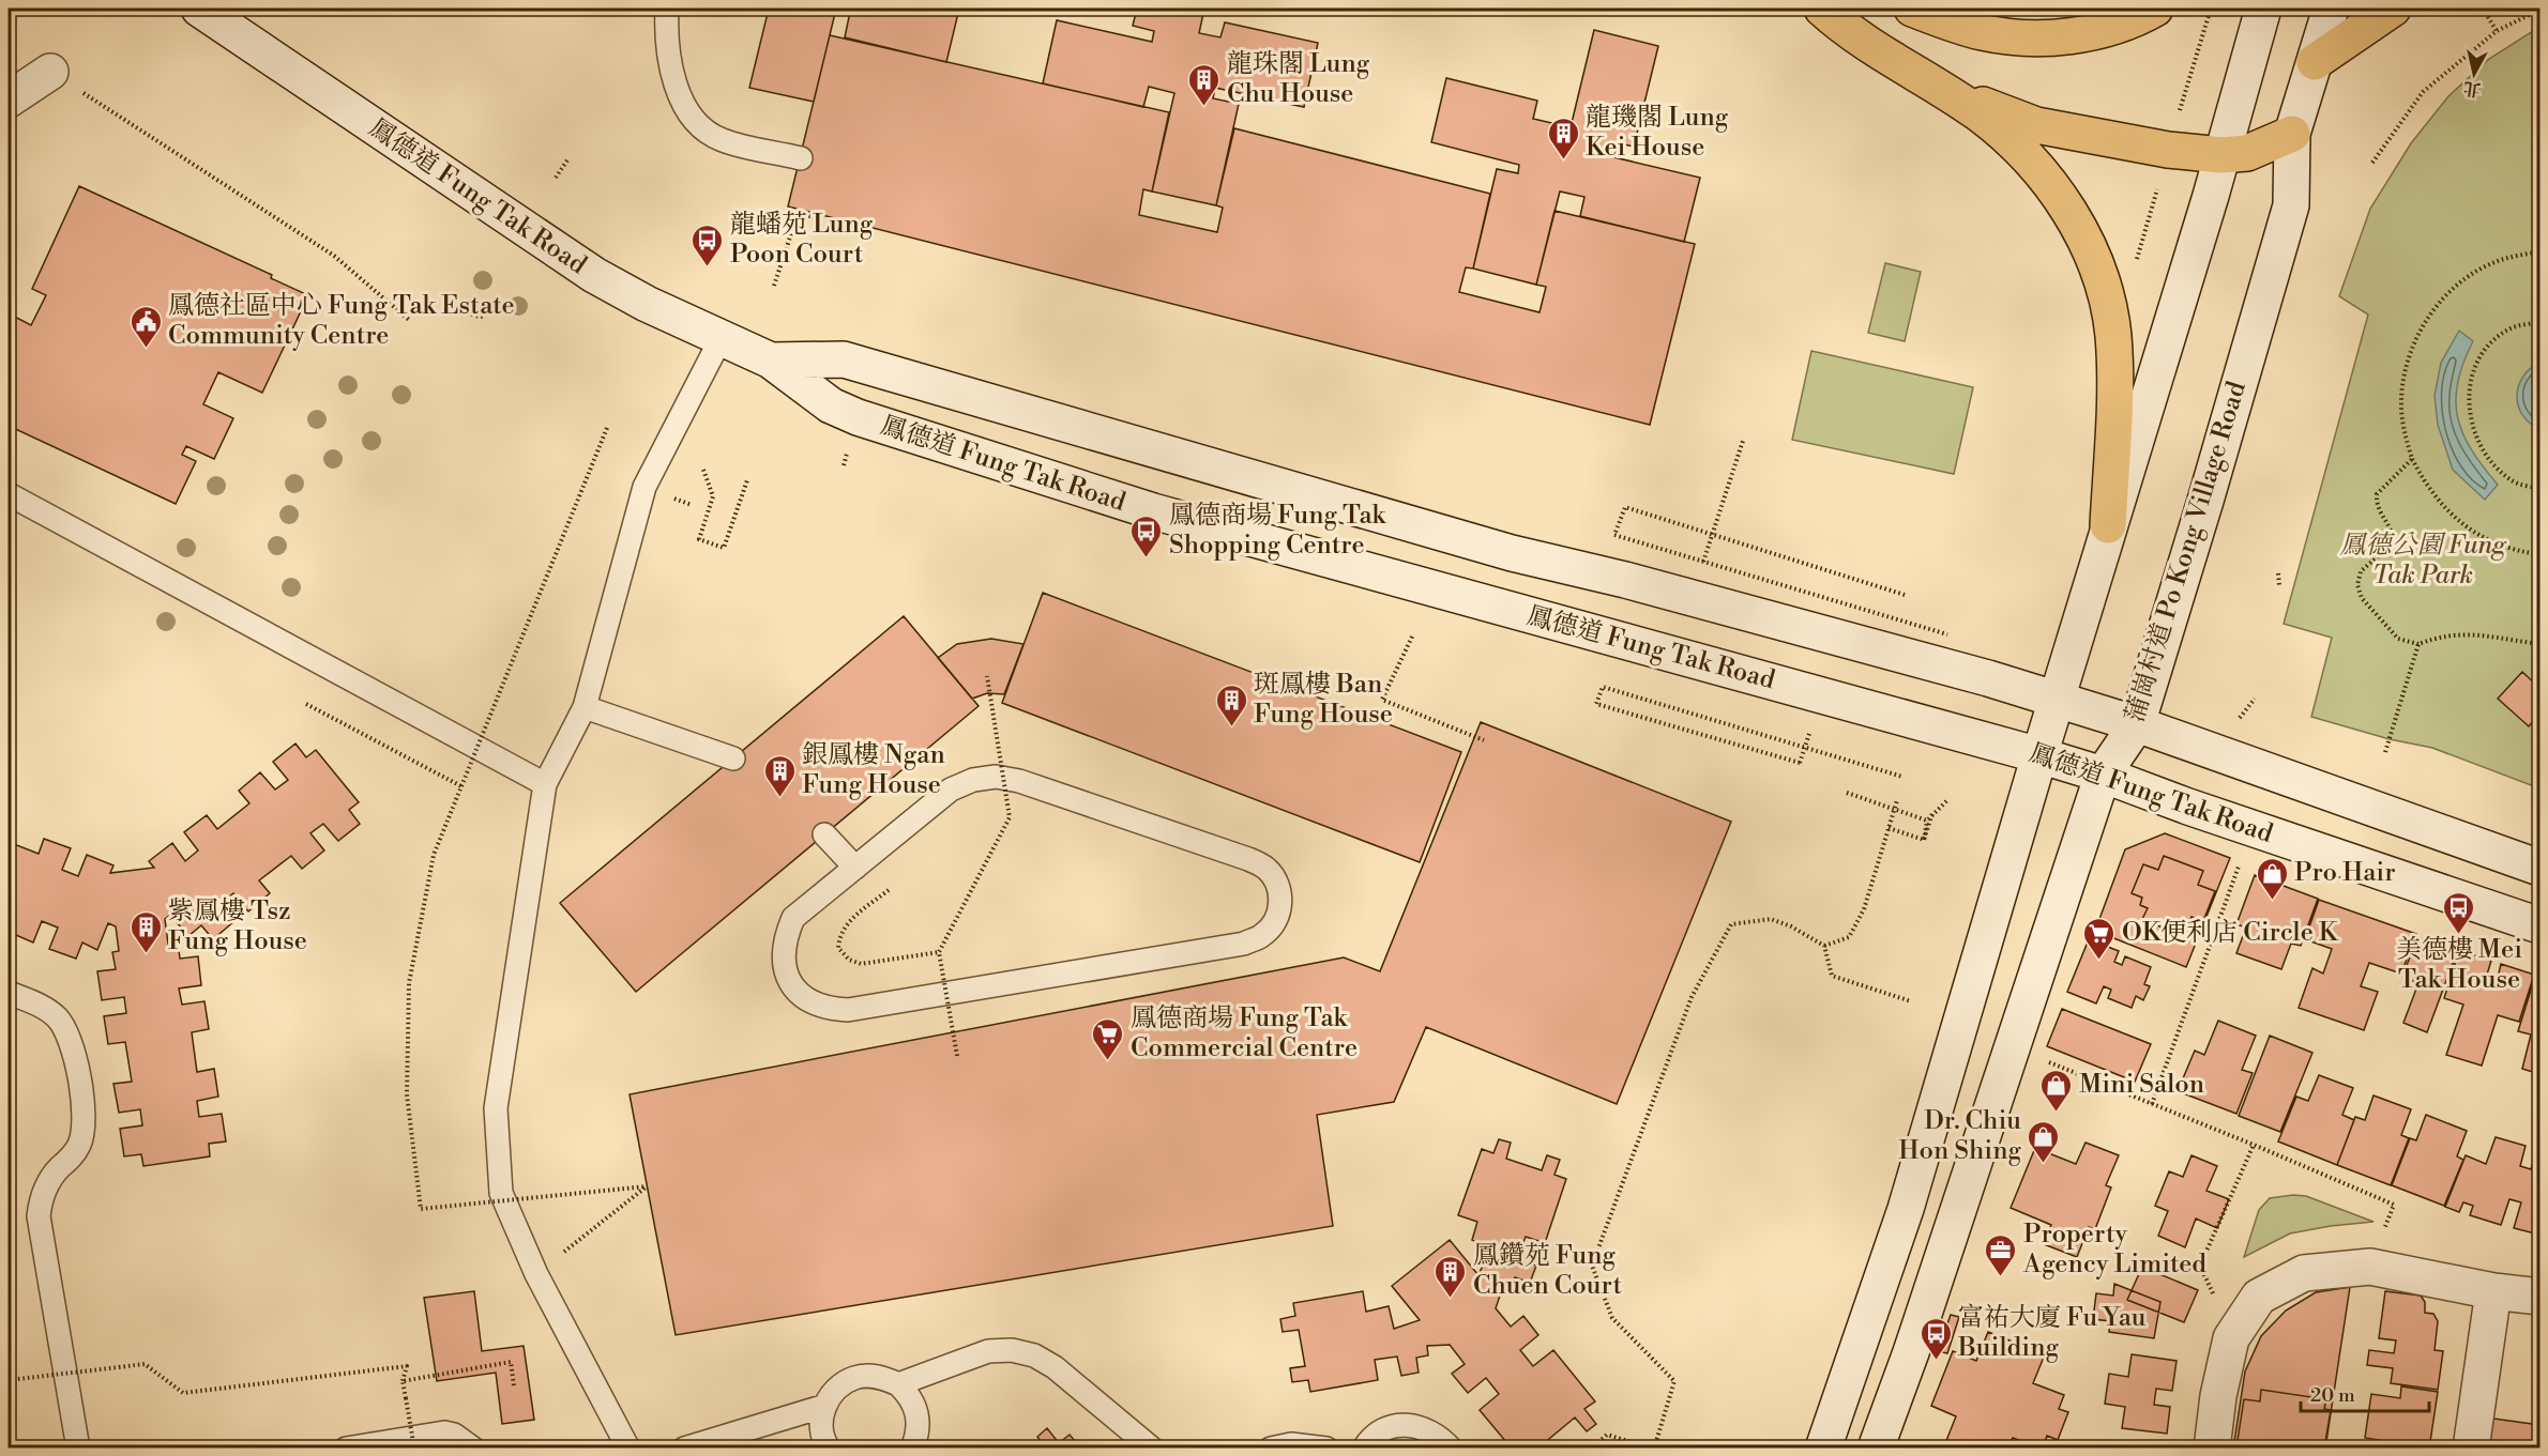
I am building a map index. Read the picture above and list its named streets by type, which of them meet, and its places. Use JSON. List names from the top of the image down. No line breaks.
{"streets":{"main road":["鳳德道 Fung Tak Road","蒲崗村道 Po Kong Village Road"]},"crossings":[["鳳德道 Fung Tak Road","蒲崗村道 Po Kong Village Road"]],"parks":["鳳德公園 Fung Tak Park"],"places":{"building":["龍珠閣 Lung Chu House","龍璣閣 Lung Kei House","斑鳳樓 Ban Fung House","銀鳳樓 Ngan Fung House","紫鳳樓 Tsz Fung House","鳳鑽苑 Fung Chuen Court"],"bus stop":["龍蟠苑 Lung Poon Court","鳳德商場 Fung Tak Shopping Centre","美德樓 Mei Tak House","富祐大廈 Fu Yau Building"],"public building":["鳳德社區中心 Fung Tak Estate Community Centre"],"shop":["Pro Hair","Mini Salon","Dr. Chiu Hon Shing"],"supermarket":["OK便利店 Circle K","鳳德商場 Fung Tak Commercial Centre"],"office":["Property Agency Limited"]},"scale_bar":"20 m","north":"bottom"}
